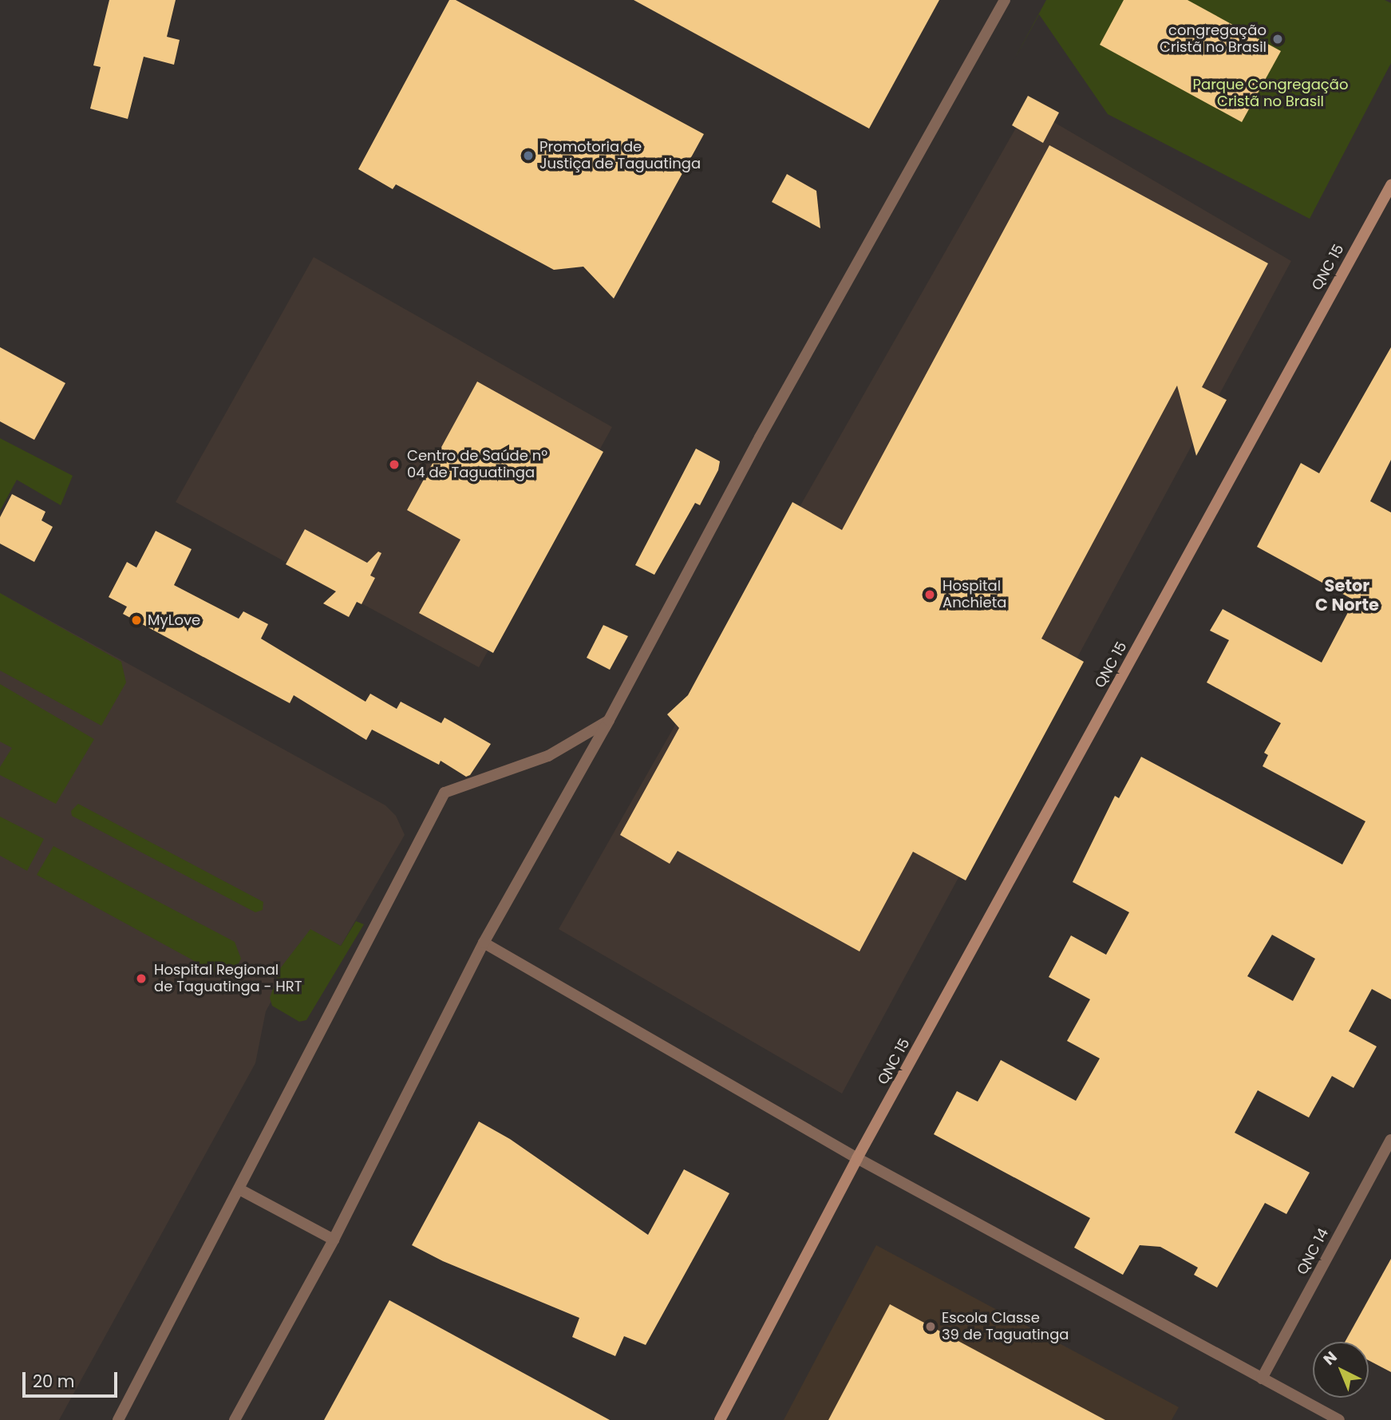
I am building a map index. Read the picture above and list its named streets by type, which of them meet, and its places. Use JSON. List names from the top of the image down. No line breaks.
{"streets":{"street":["QNC 15","QNC 14"]},"districts":["Setor C Norte"],"parks":["Parque Congregação Cristã no Brasil"],"places":["congregação Cristã no Brasil","Promotoria de Justiça de Taguatinga","Centro de Saúde nº 04 de Taguatinga","Hospital Anchieta","MyLove","Hospital Regional de Taguatinga - HRT","Escola Classe 39 de Taguatinga"],"scale_bar":"20 m","north":"top left"}
